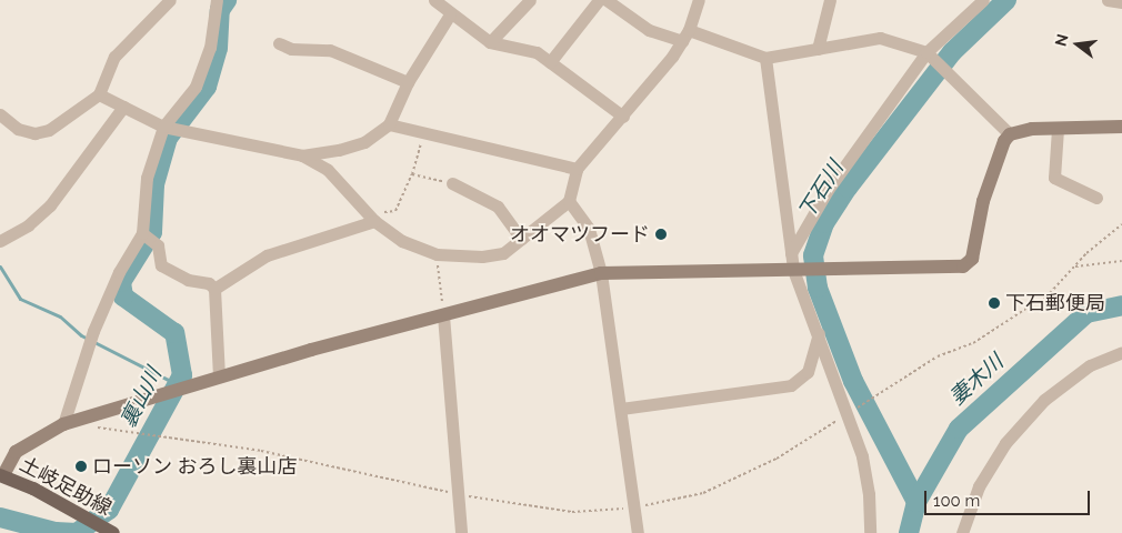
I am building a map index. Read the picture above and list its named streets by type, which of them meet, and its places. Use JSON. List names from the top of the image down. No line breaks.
{"streets":{"main road":["土岐足助線"]},"water":["下石川","妻木川","裏山川"],"places":["オオマツフード","下石郵便局","ローソン おろし裏山店"],"scale_bar":"100 m","north":"left"}
